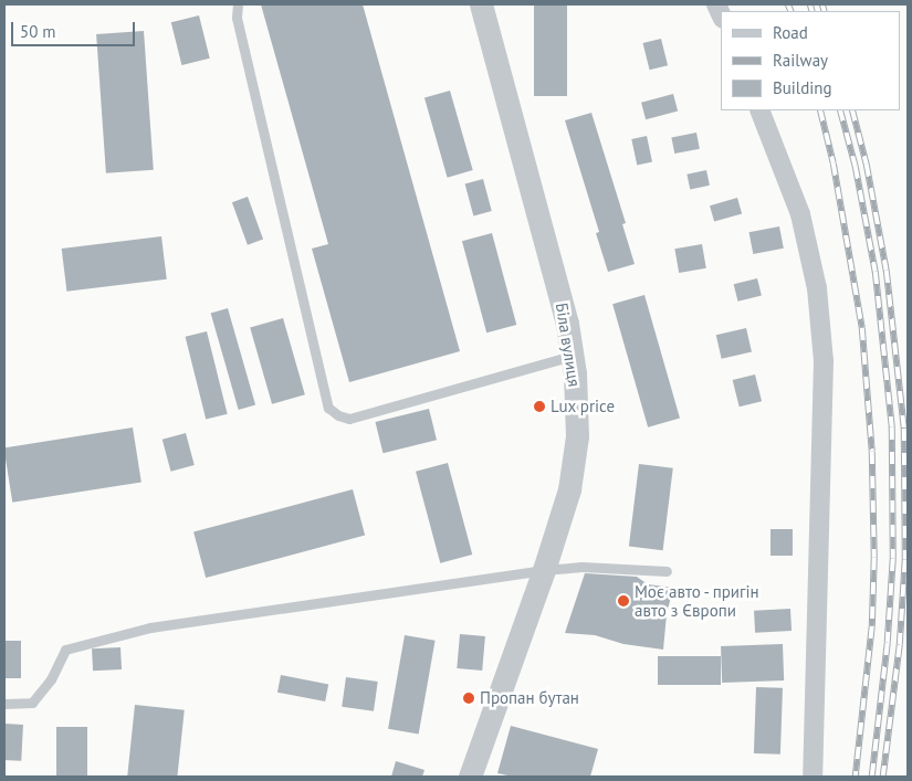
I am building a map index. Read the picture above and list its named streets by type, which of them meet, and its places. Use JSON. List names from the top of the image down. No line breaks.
{"streets":{"street":["Біла вулиця"]},"places":["Lux price","Моє авто - пригін авто з Європи","Пропан бутан"],"legend":["Road","Railway","Building"],"scale_bar":"50 m"}
